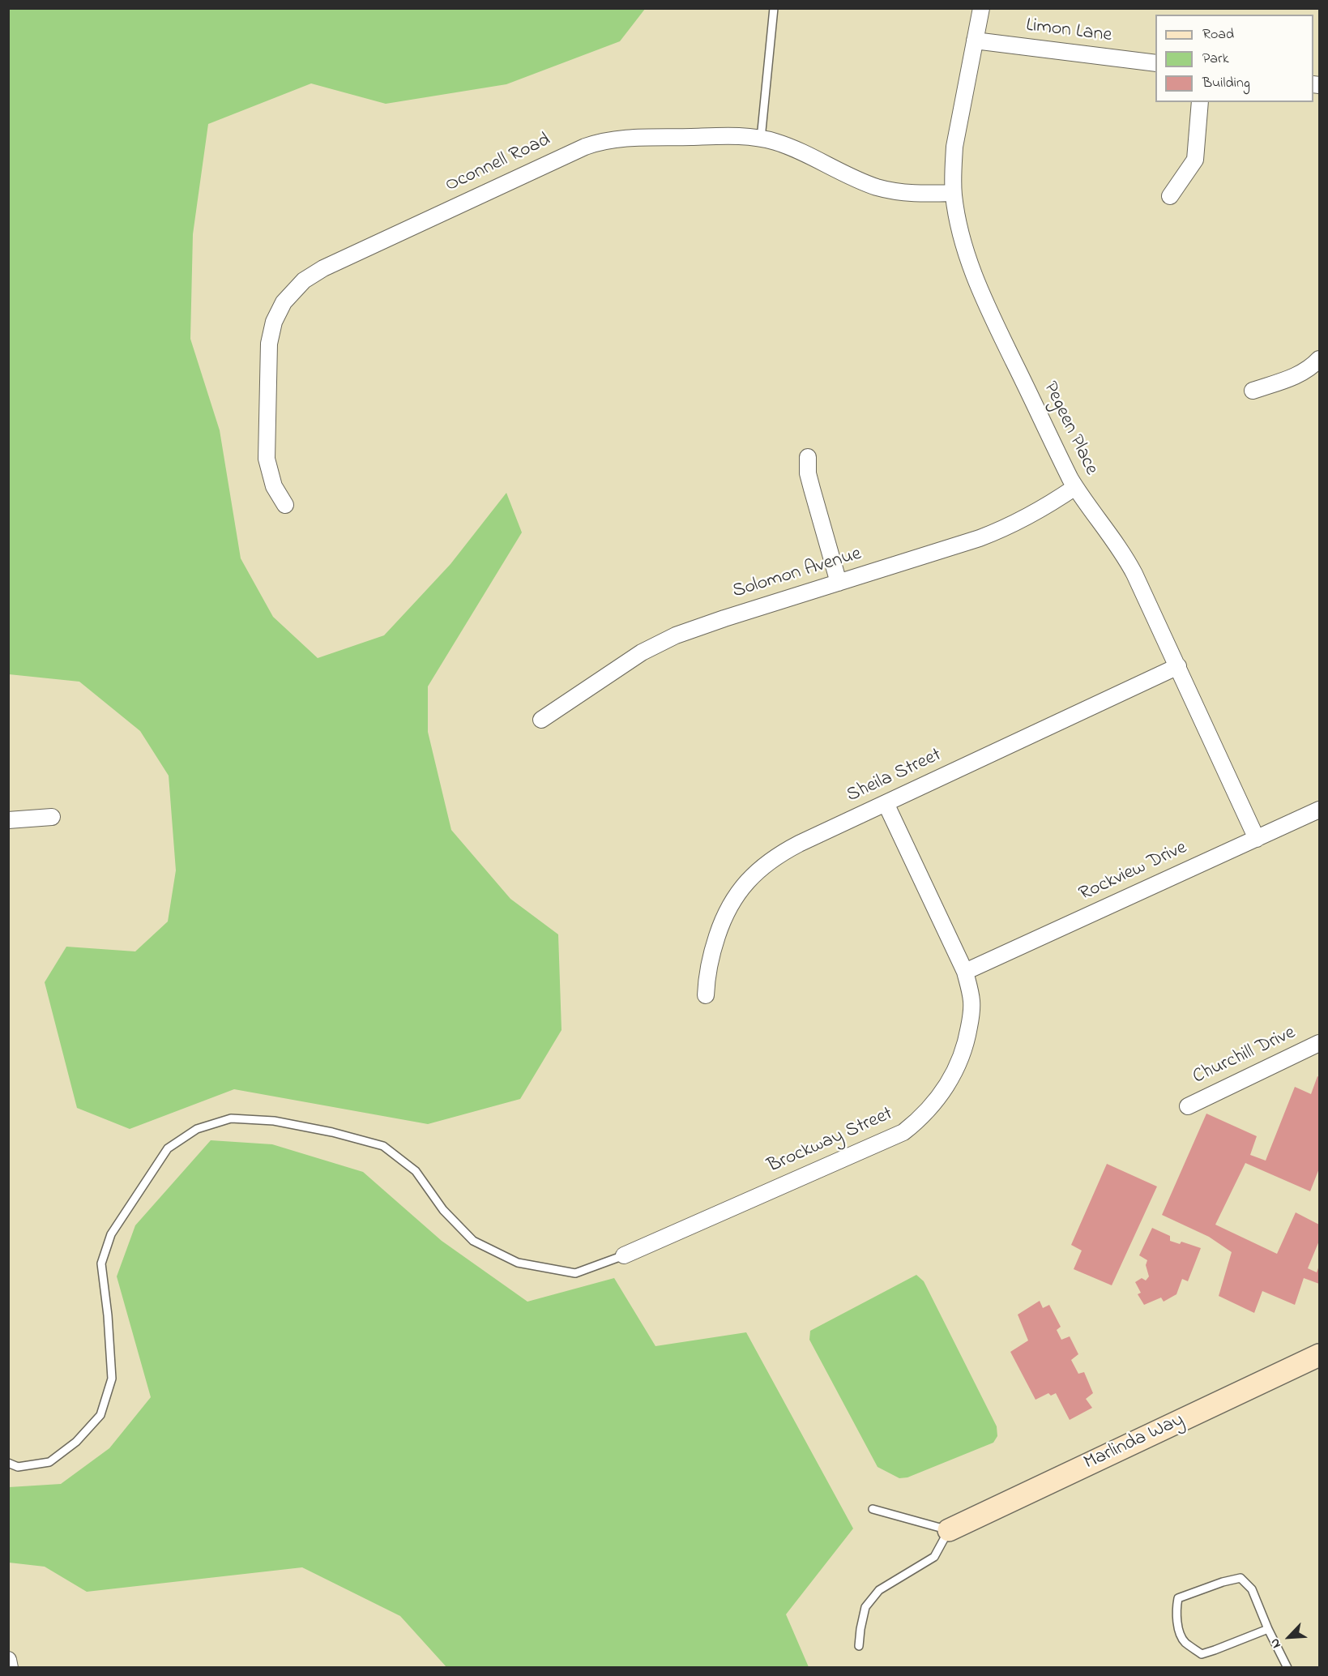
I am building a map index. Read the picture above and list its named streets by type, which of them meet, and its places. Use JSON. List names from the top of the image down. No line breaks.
{"streets":{"street":["Limon Lane","Oconnell Road","Pegeen Place","Solomon Avenue","Sheila Street","Rockview Drive","Churchill Drive","Brockway Street","Marlinda Way"]},"crossings":[["Limon Lane","Pegeen Place"],["Oconnell Road","Pegeen Place"],["Pegeen Place","Solomon Avenue"],["Pegeen Place","Sheila Street"],["Pegeen Place","Rockview Drive"],["Sheila Street","Brockway Street"],["Rockview Drive","Brockway Street"]],"legend":["Road","Park","Building"],"north":"bottom left"}
